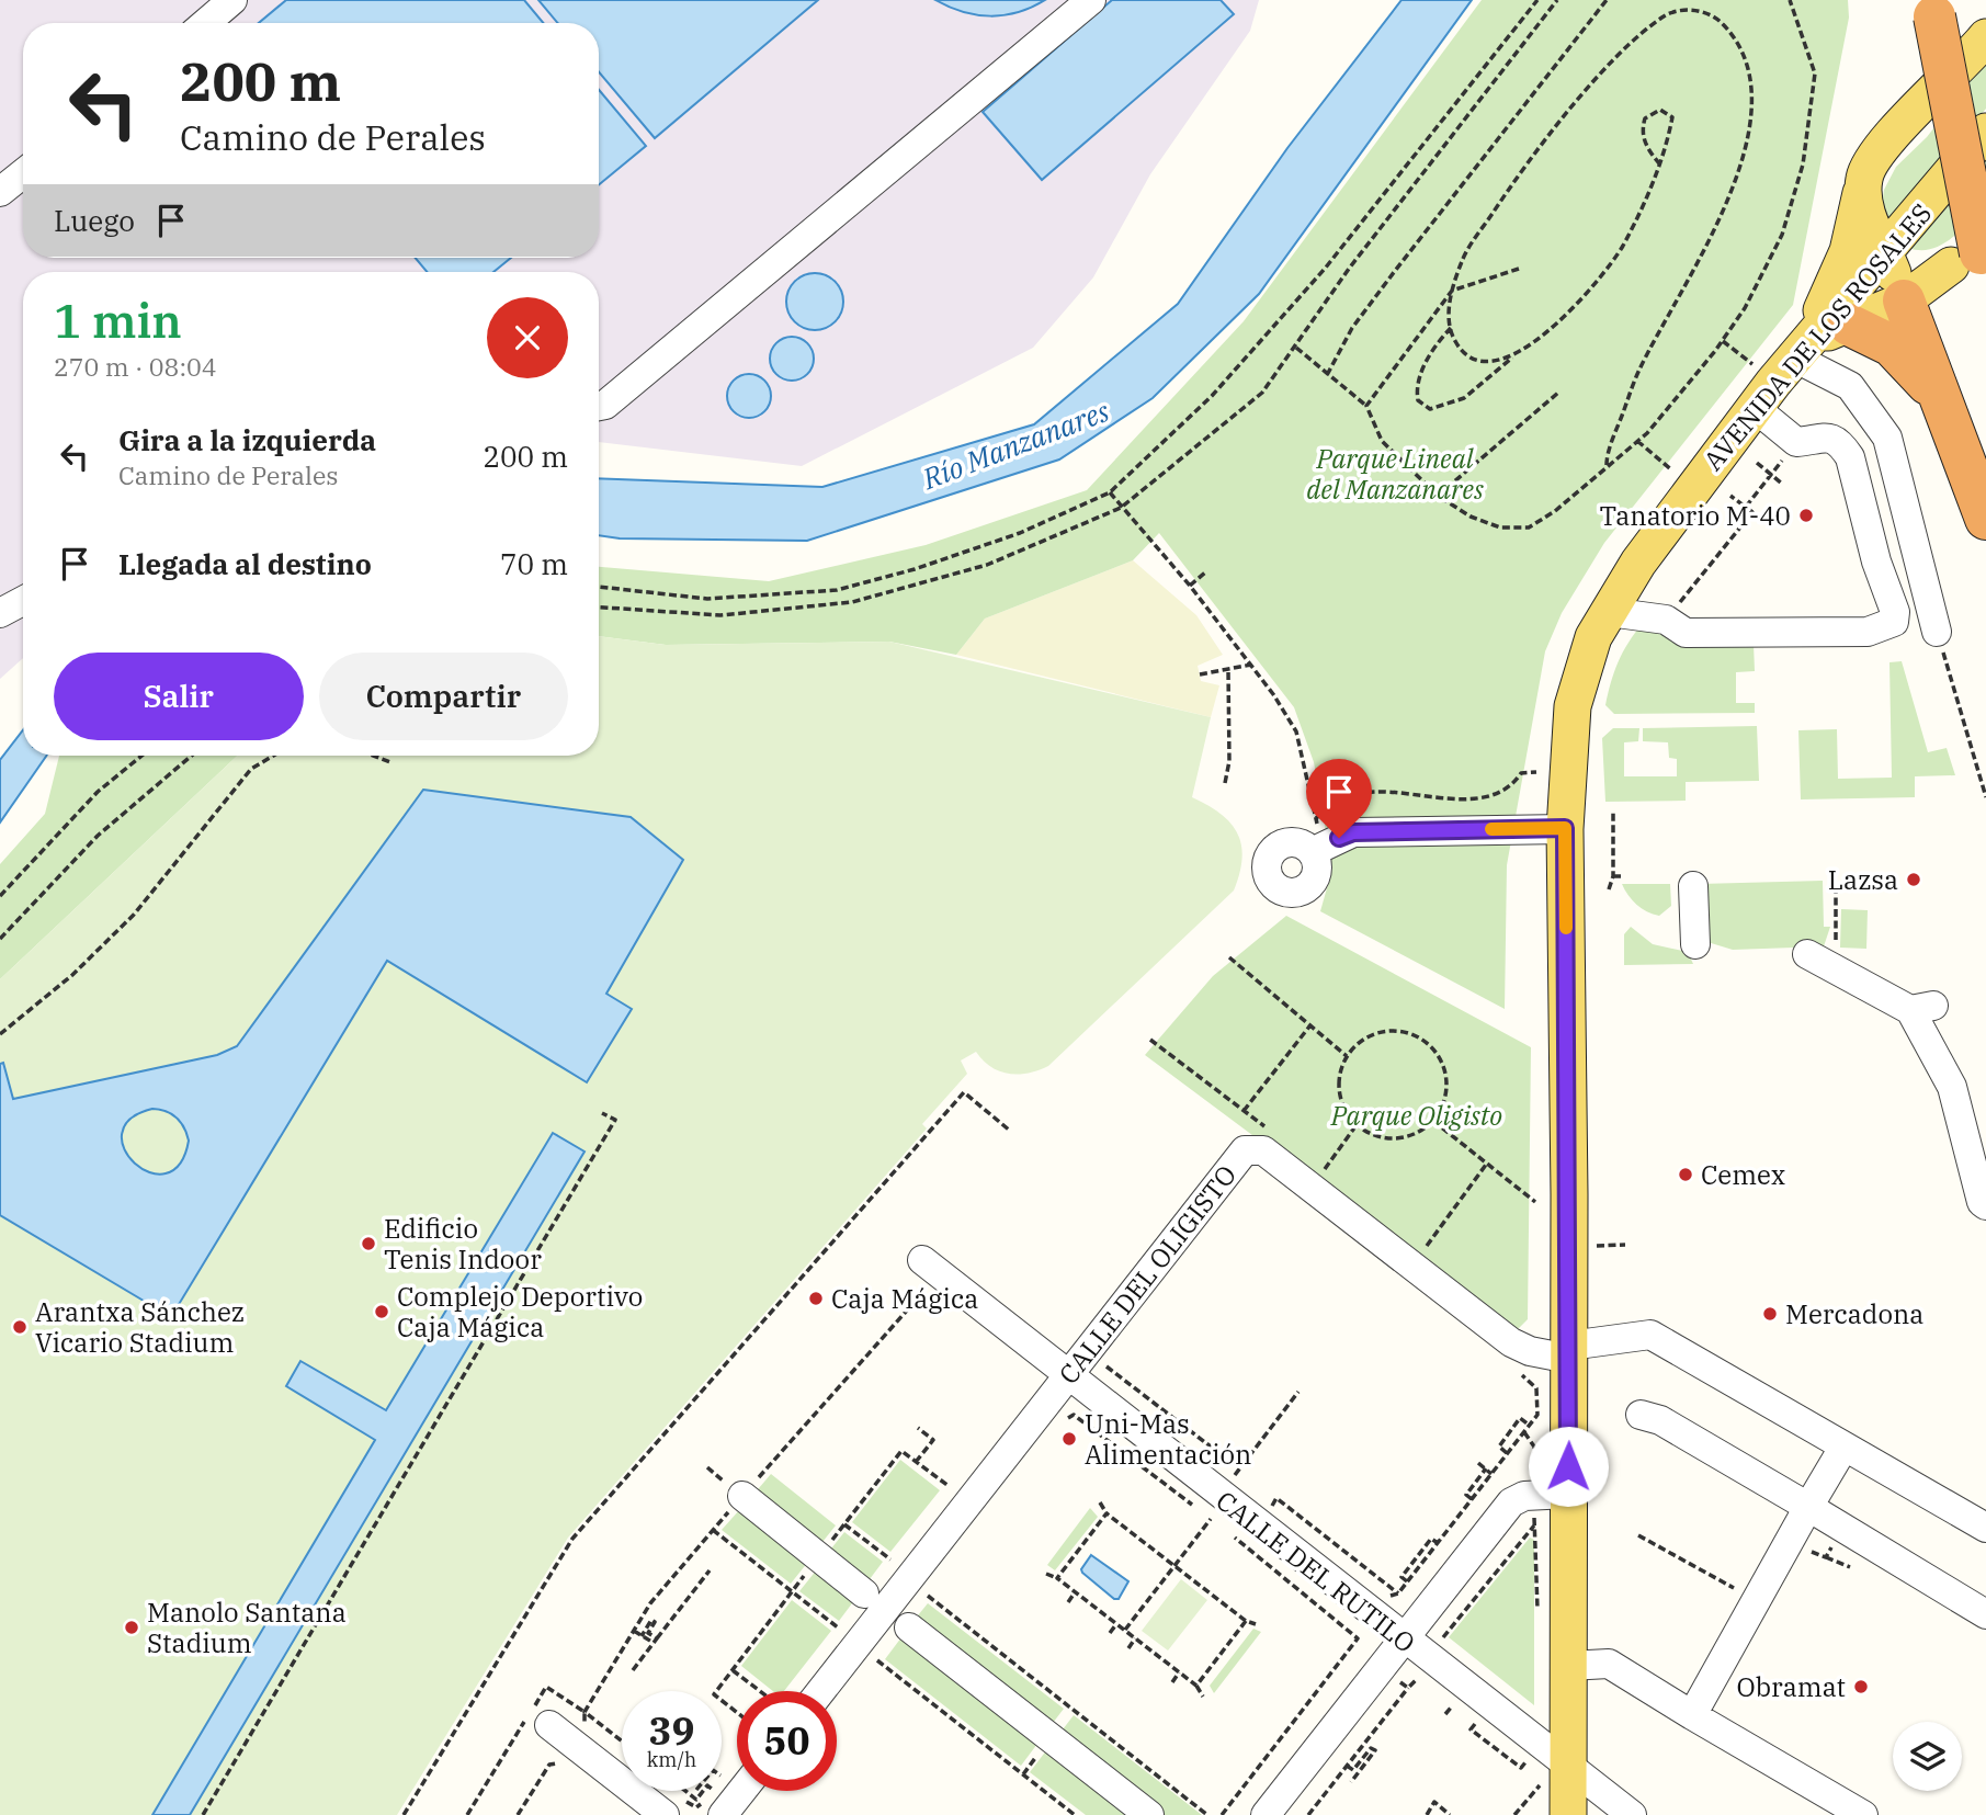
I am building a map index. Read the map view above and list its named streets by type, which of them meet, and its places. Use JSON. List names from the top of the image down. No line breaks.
{"streets":{"main road":["AVENIDA DE LOS ROSALES"],"street":["CALLE DEL OLIGISTO","CALLE DEL RUTILO"]},"crossings":[["AVENIDA DE LOS ROSALES","CALLE DEL OLIGISTO"],["AVENIDA DE LOS ROSALES","CALLE DEL RUTILO"],["CALLE DEL OLIGISTO","CALLE DEL RUTILO"]],"water":["Río Manzanares"],"parks":["Parque Lineal del Manzanares","Parque Oligisto"],"places":["Tanatorio M-40","Lazsa","Cemex","Edificio Tenis Indoor","Caja Mágica","Complejo Deportivo Caja Mágica","Mercadona","Arantxa Sánchez Vicario Stadium","Uni-Mas Alimentación","Manolo Santana Stadium","Obramat"],"page":{"turn":["200 m","Camino de Perales"],"then":"Luego","heading":["1 min","270 m · 08:04"],"list":[{"name":"Gira a la izquierda","note":"Camino de Perales","value":"200 m"},{"name":"Llegada al destino","value":"70 m"}],"buttons":["Salir","Compartir"],"speed":"39 km/h","limit":"50"}}
